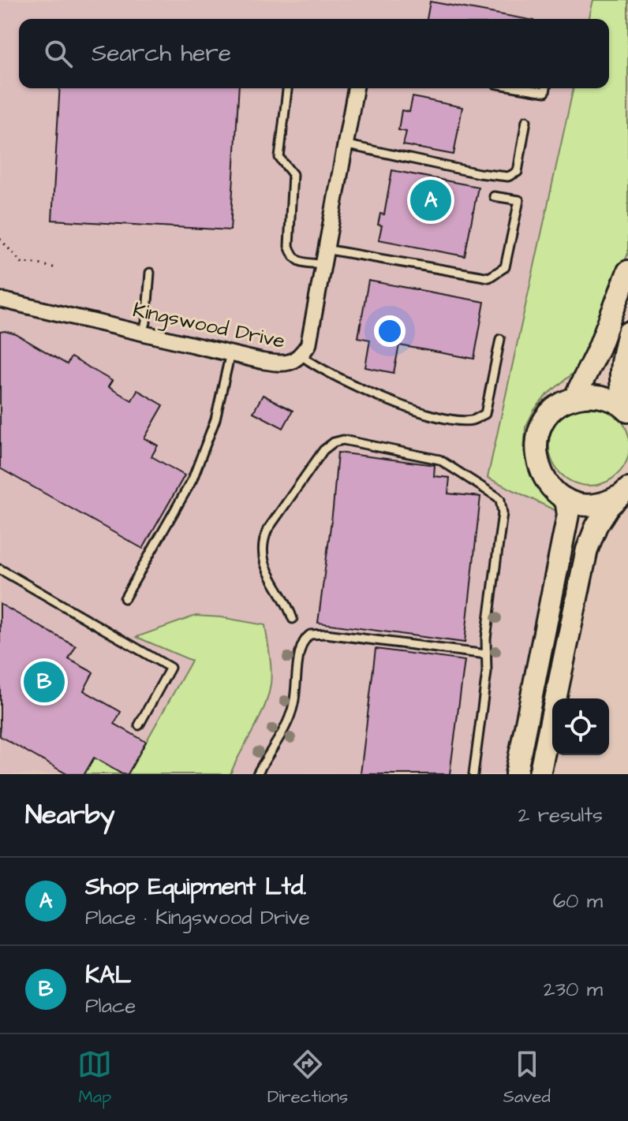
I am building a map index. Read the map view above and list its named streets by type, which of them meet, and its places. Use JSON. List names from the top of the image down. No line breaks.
{"streets":{"street":["Kingswood Drive"]},"page":{"search":"Search here","pins":["A","B"],"heading":["Nearby","2 results"],"list":[{"mark":"A","name":"Shop Equipment Ltd.","note":"Place · Kingswood Drive","value":"60 m"},{"mark":"B","name":"KAL","note":"Place","value":"230 m"}],"nav":["Map","Directions","Saved"]}}
